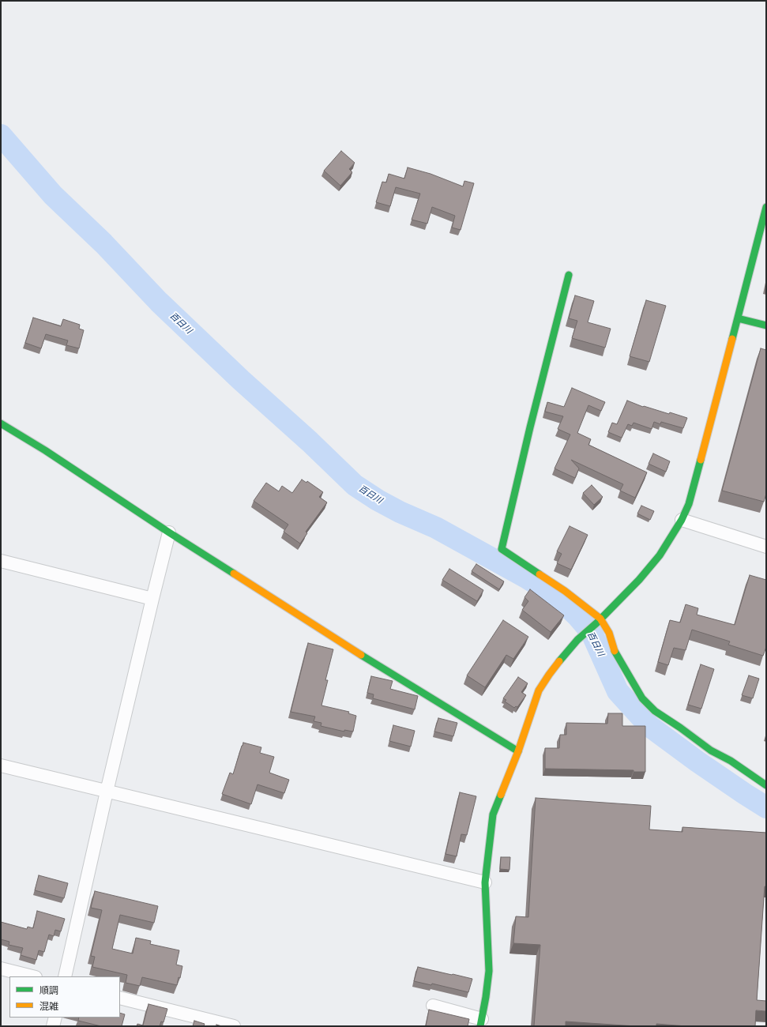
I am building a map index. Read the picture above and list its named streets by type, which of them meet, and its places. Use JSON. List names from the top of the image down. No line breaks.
{"water":["百日川"],"legend":["順調","混雑"]}
